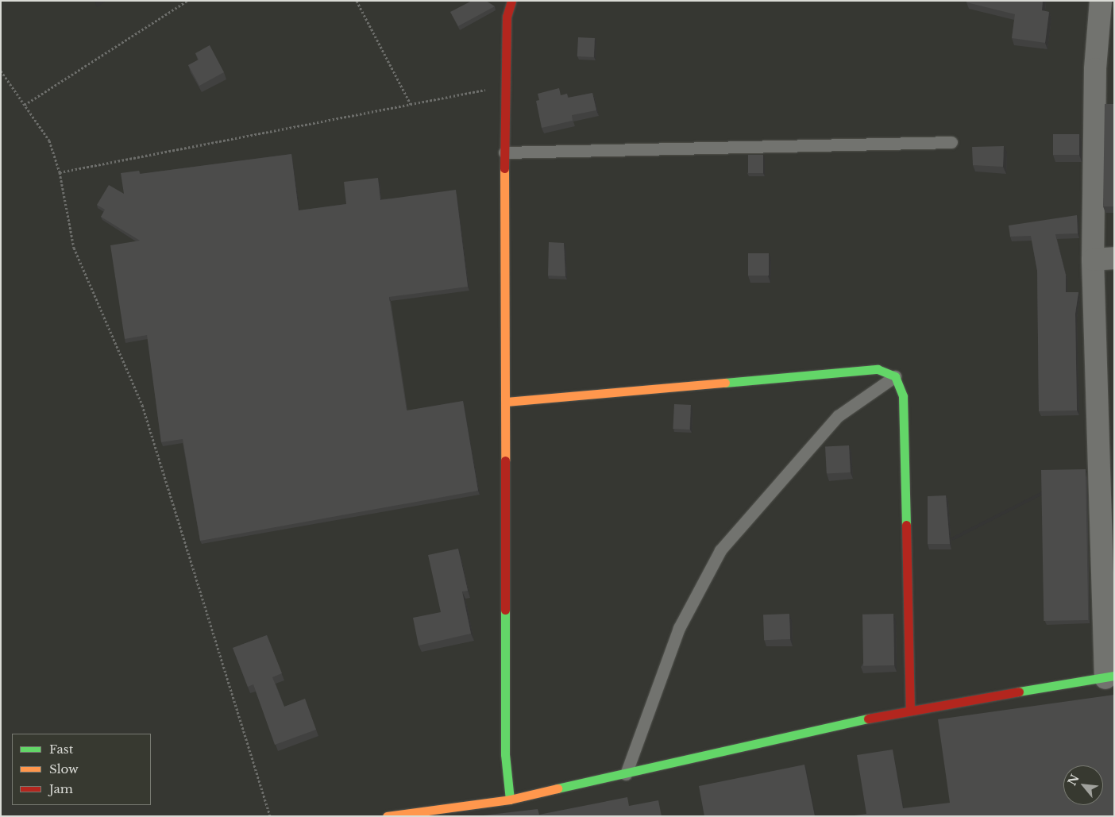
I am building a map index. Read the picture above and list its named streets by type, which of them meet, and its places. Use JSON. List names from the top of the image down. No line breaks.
{"legend":["Fast","Slow","Jam"],"north":"top left"}
